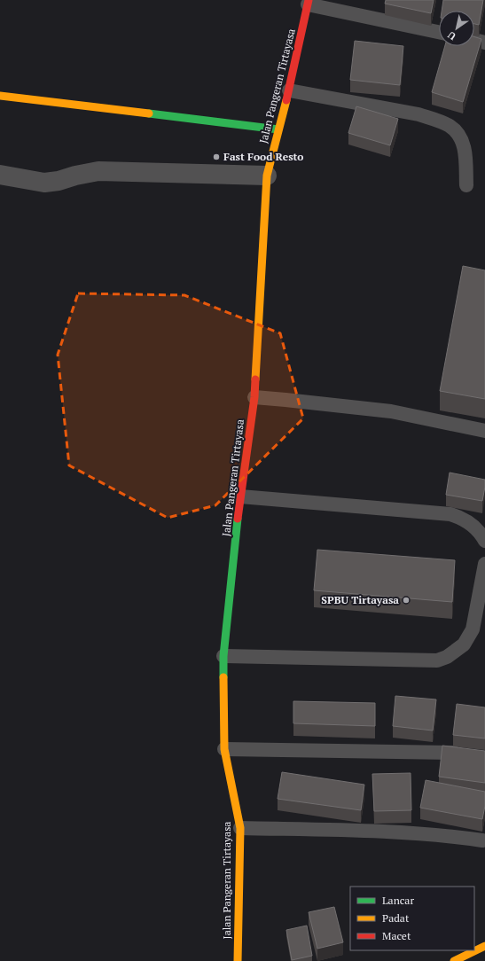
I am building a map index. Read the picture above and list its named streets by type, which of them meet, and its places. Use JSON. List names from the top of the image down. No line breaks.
{"streets":{"main road":["Jalan Pangeran Tirtayasa"]},"places":["Fast Food Resto","SPBU Tirtayasa"],"legend":["Lancar","Padat","Macet"],"north":"bottom left"}
